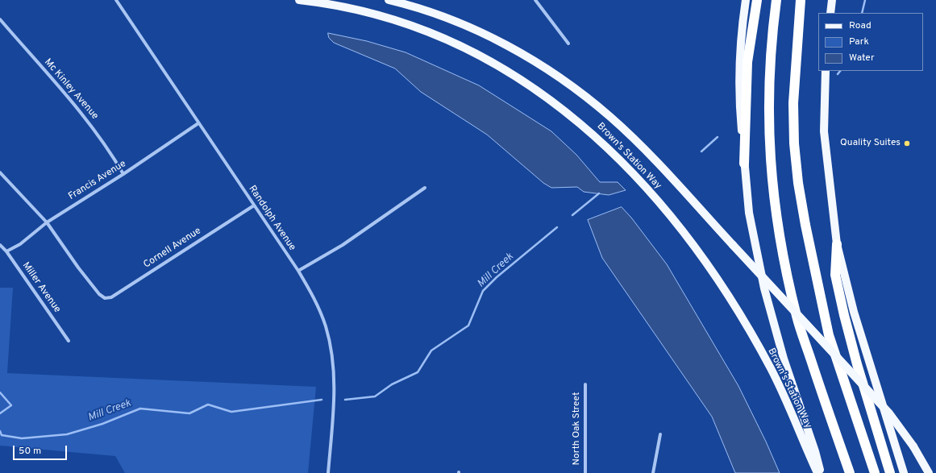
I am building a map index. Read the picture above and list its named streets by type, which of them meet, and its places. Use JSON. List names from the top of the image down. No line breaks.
{"streets":{"main road":["Brown's Station Way"],"street":["Mc Kinley Avenue","Francis Avenue","Randolph Avenue","Cornell Avenue","Miller Avenue","North Oak Street"]},"crossings":[["Mc Kinley Avenue","Francis Avenue"],["Francis Avenue","Randolph Avenue"],["Francis Avenue","Cornell Avenue"],["Francis Avenue","Miller Avenue"],["Randolph Avenue","Cornell Avenue"]],"water":["Mill Creek"],"places":["Quality Suites"],"legend":["Road","Park","Water"],"scale_bar":"50 m"}
